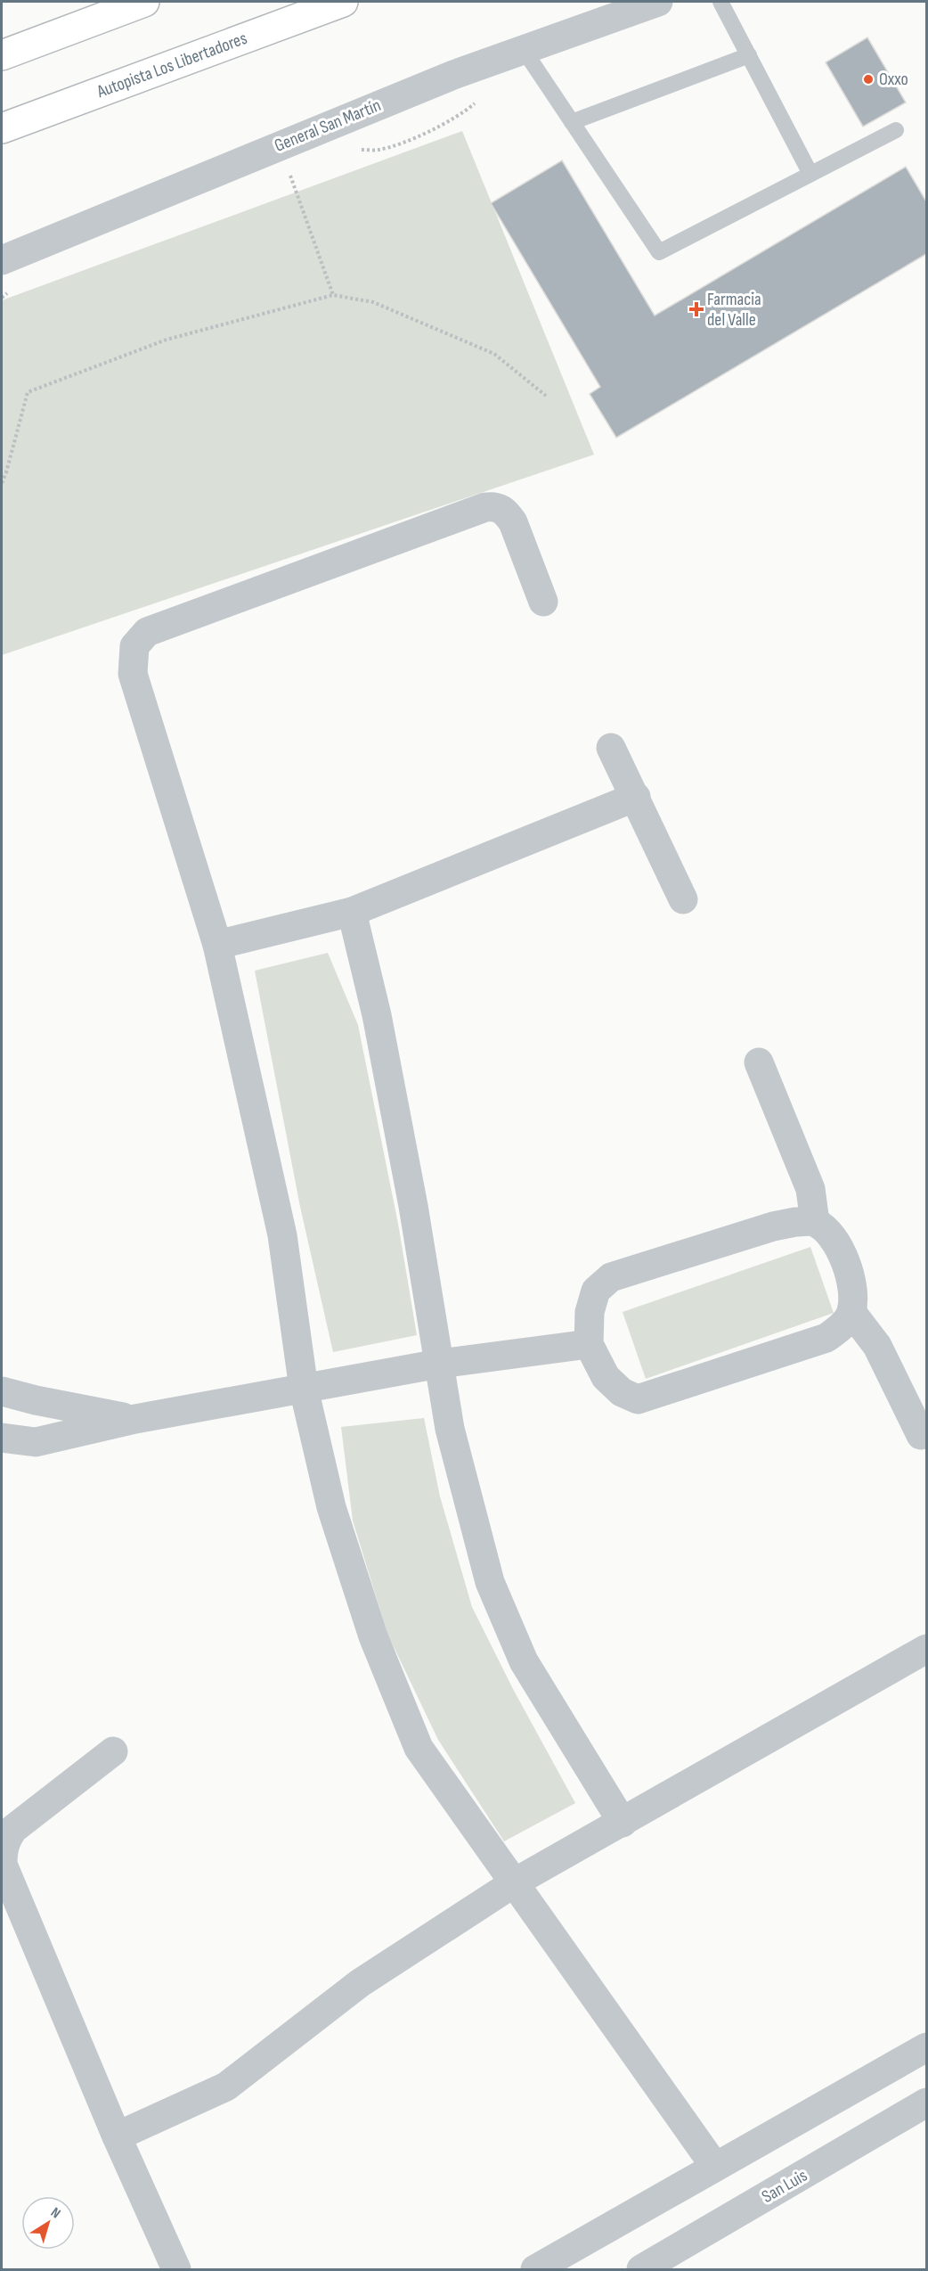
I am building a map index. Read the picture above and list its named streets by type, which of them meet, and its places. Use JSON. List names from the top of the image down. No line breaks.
{"streets":{"highway":["Autopista Los Libertadores"],"street":["General San Martín","San Luis"]},"places":{"other":["Oxxo"],"health":["Farmacia del Valle"]},"north":"top right"}
